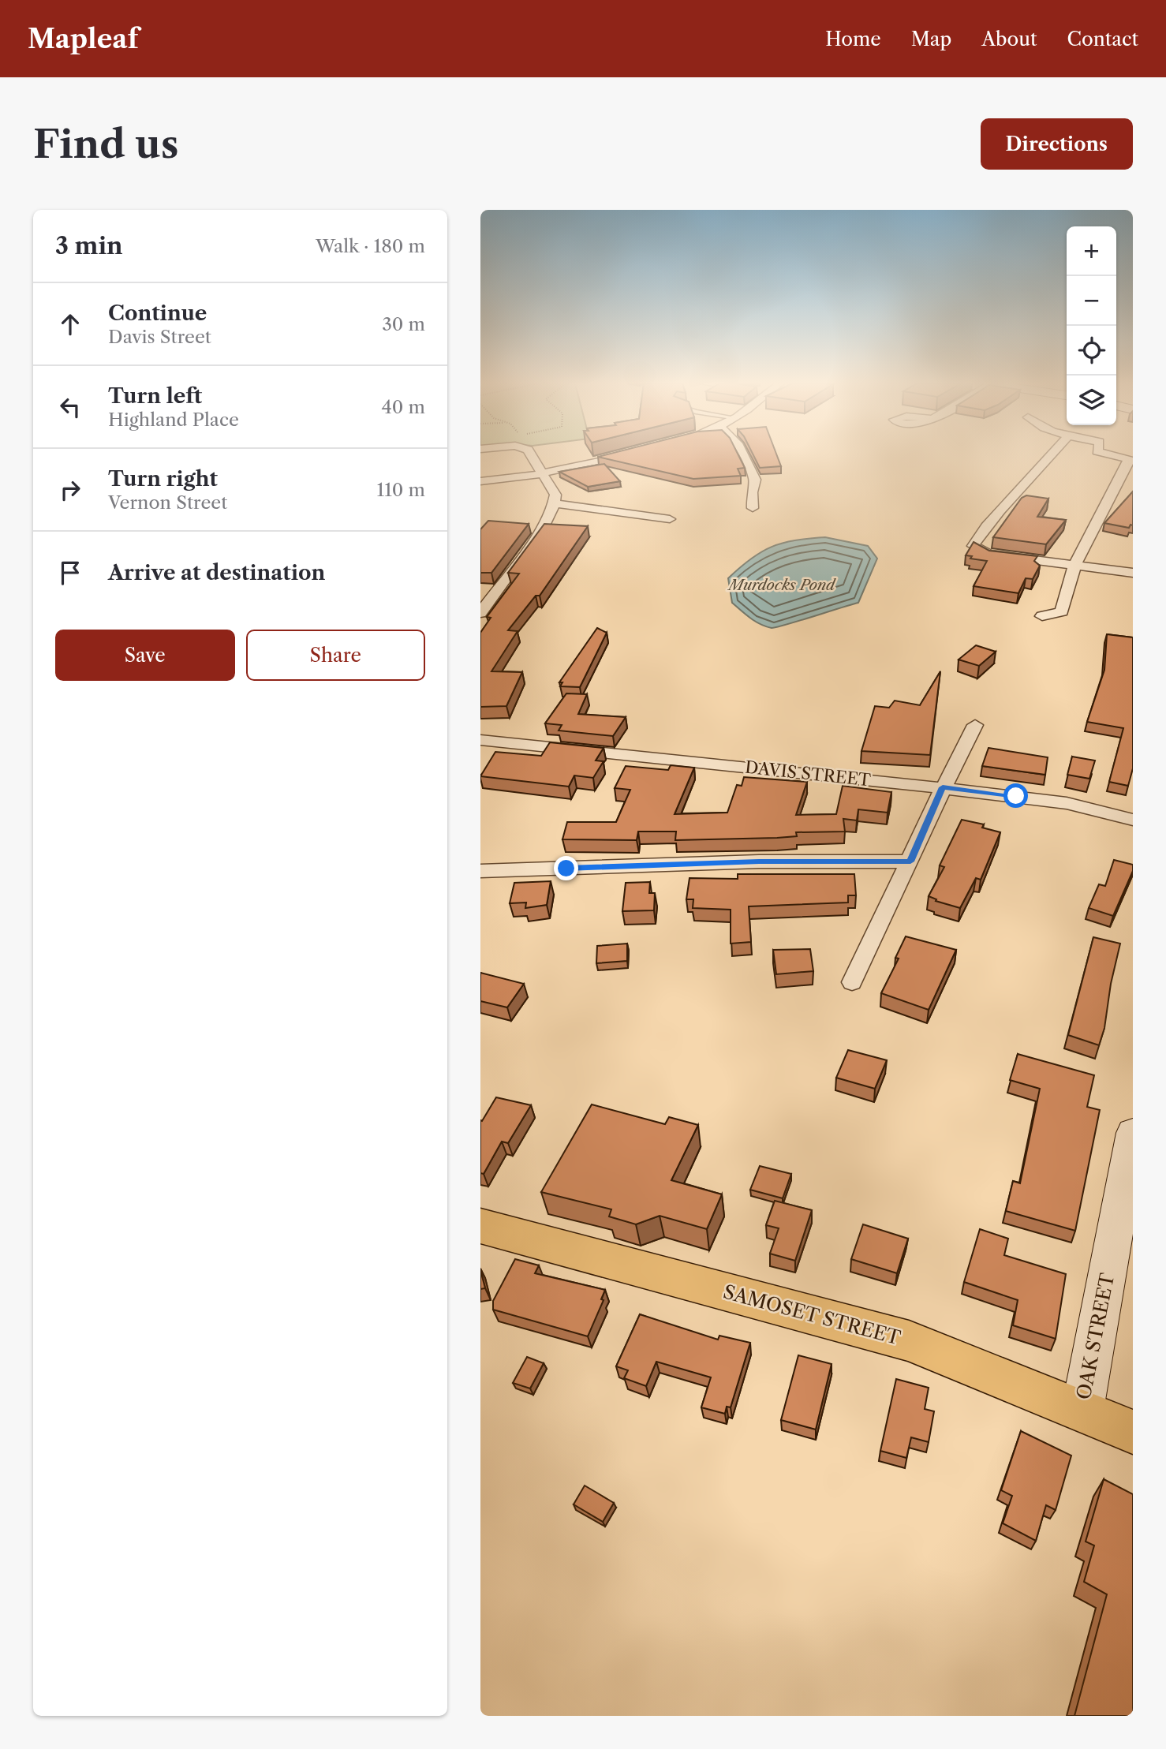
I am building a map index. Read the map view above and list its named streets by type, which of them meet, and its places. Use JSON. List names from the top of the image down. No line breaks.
{"streets":{"main road":["SAMOSET STREET","OAK STREET"],"street":["DAVIS STREET"]},"crossings":[["SAMOSET STREET","OAK STREET"]],"water":["Murdocks Pond"],"page":{"header":"Mapleaf","nav":["Home","Map","About","Contact"],"buttons":["Directions",["Save","Share"]],"title":"Find us","heading":["3 min","Walk · 180 m"],"map_buttons":["+","−"],"list":[["Continue","Davis Street","30 m"],["Turn left","Highland Place","40 m"],["Turn right","Vernon Street","110 m"],"Arrive at destination"]}}
